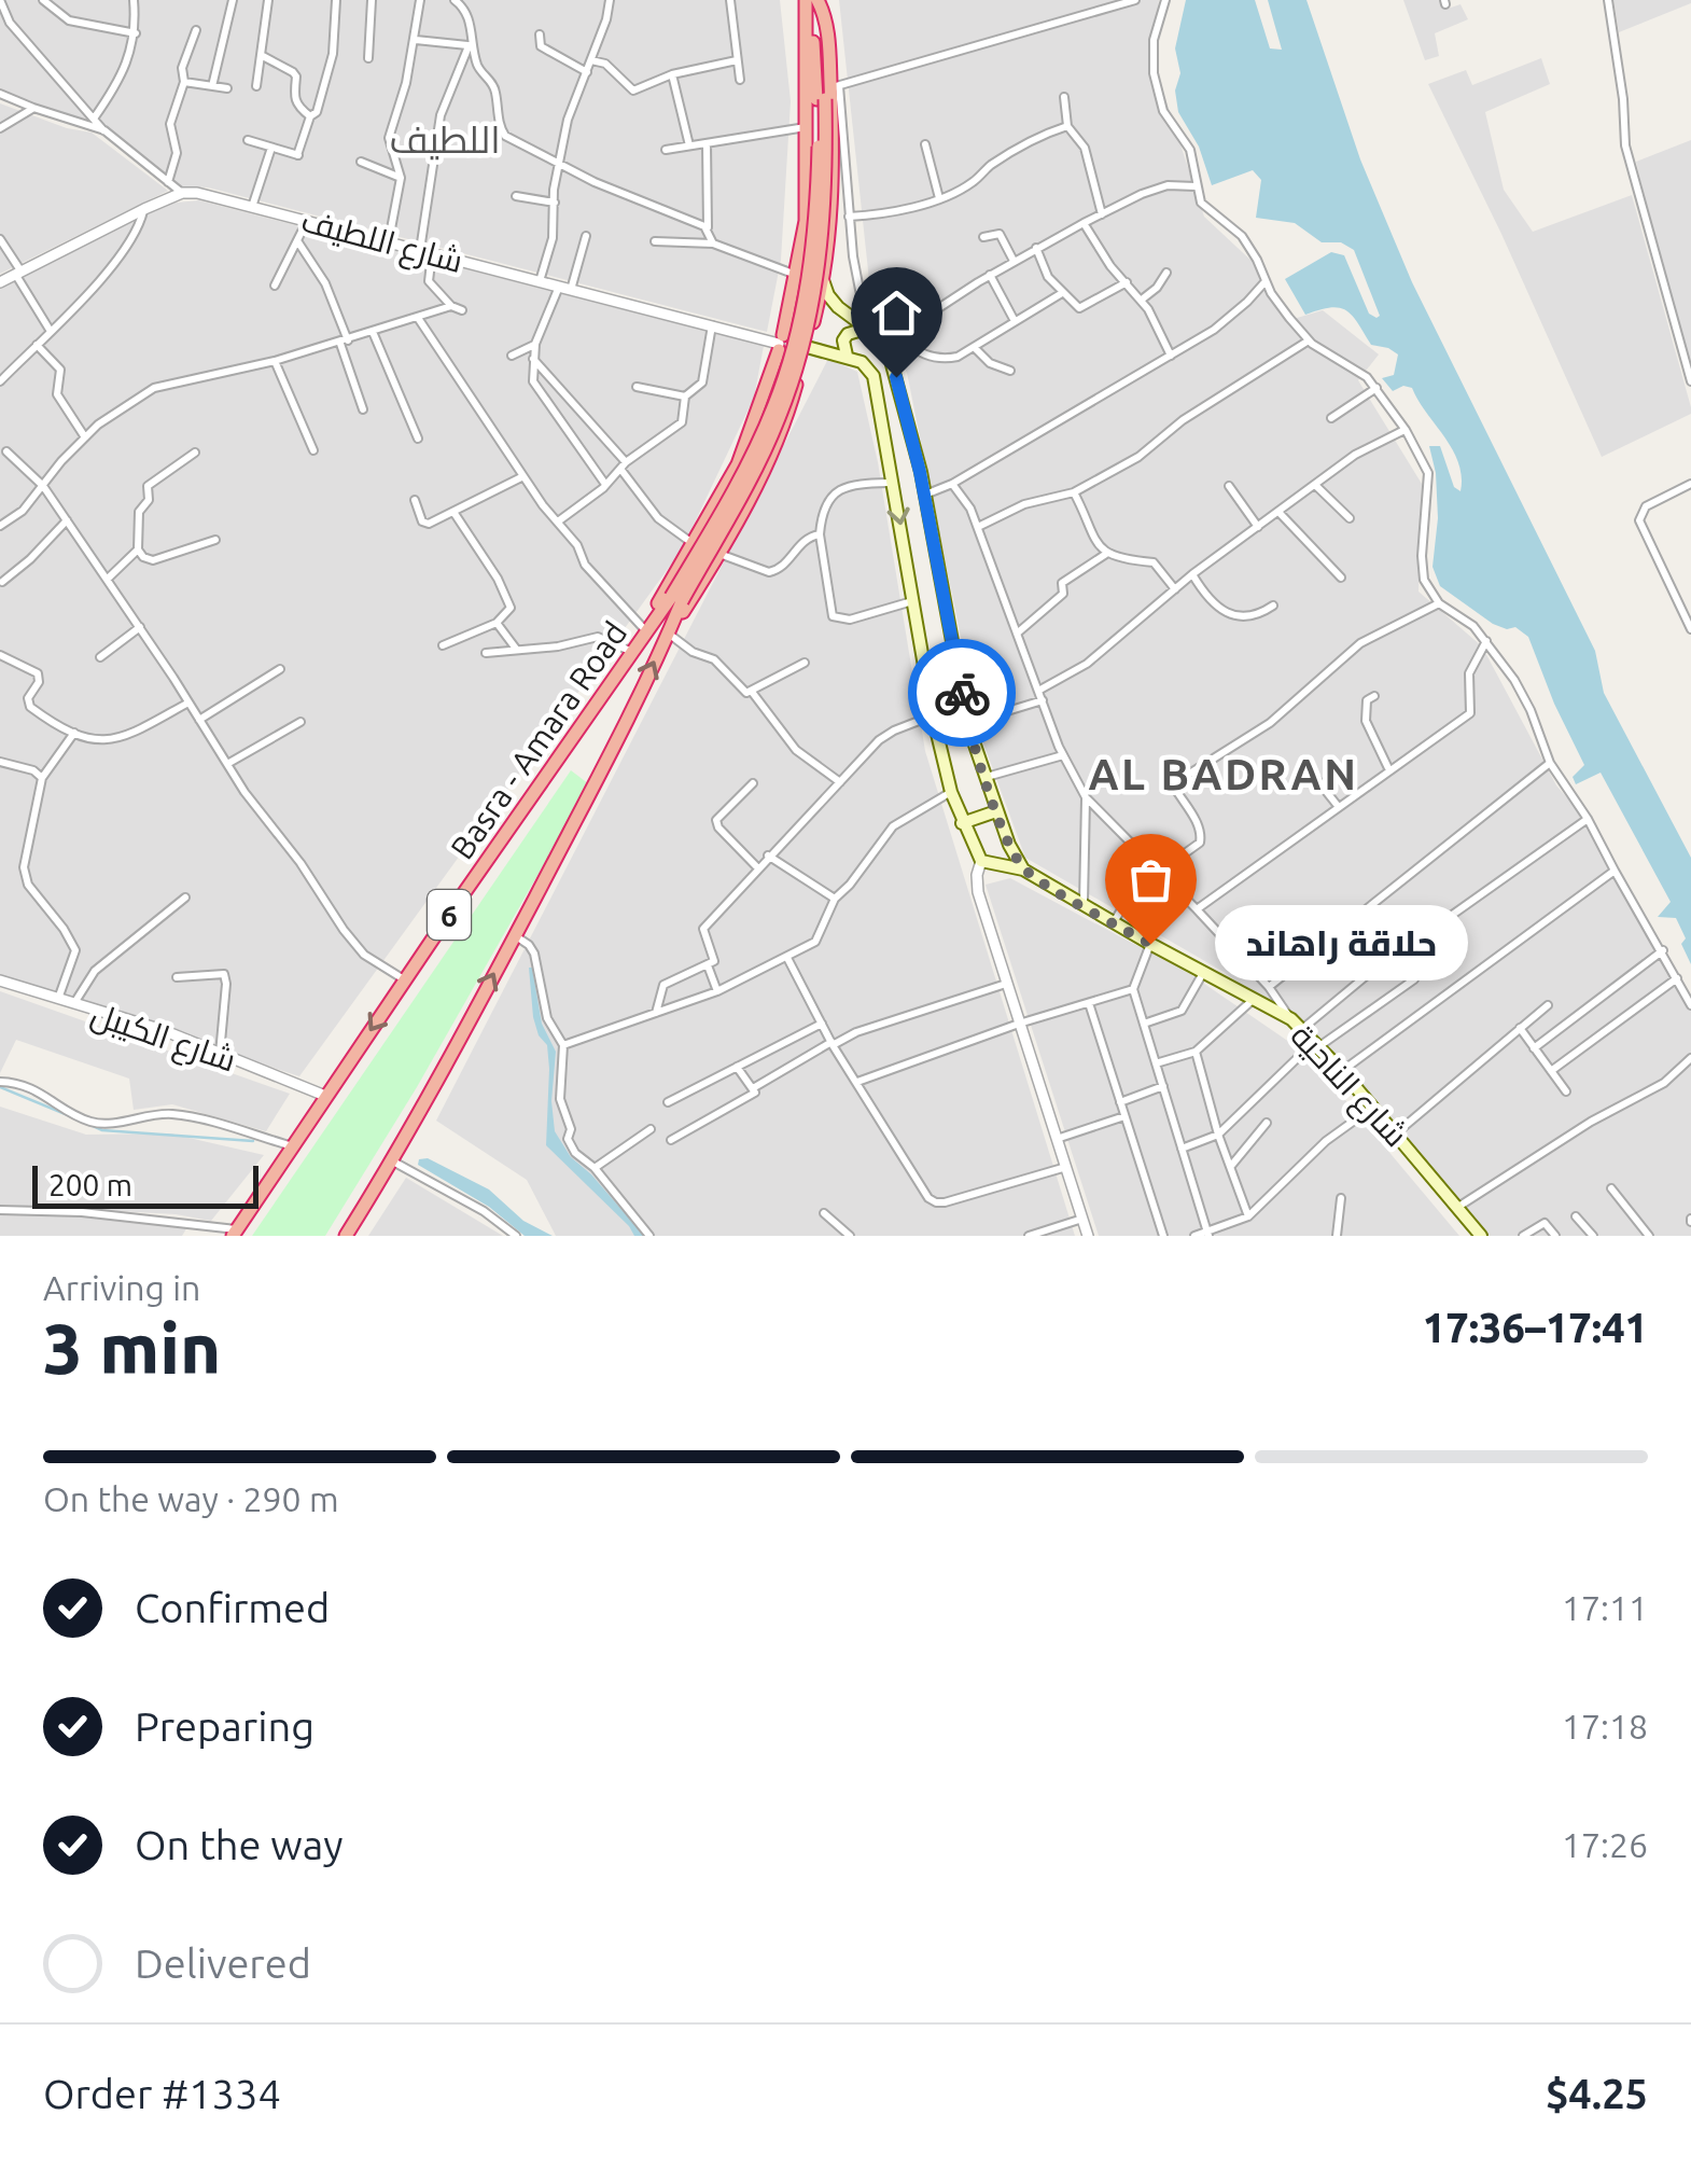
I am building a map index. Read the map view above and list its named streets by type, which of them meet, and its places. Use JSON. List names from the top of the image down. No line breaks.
{"streets":{"highway":["Basra - Amara Road","6"],"main road":["شارع الناحية"],"street":["شارع اللطيف","شارع الكيبل"]},"crossings":[["Basra - Amara Road","6"],["Basra - Amara Road","شارع الكيبل"]],"districts":["اللطيف","AL BADRAN"],"places":["حلاقة راهاند"],"scale_bar":"200 m","page":{"bubble":"حلاقة راهاند","scale":"200 m","heading":["3 min","Arriving in","17:36–17:41"],"panel":["Order #1334","$4.25"],"bar":"On the way · 290 m","list":[["Confirmed","17:11"],["Preparing","17:18"],["On the way","17:26"],"Delivered"]}}
